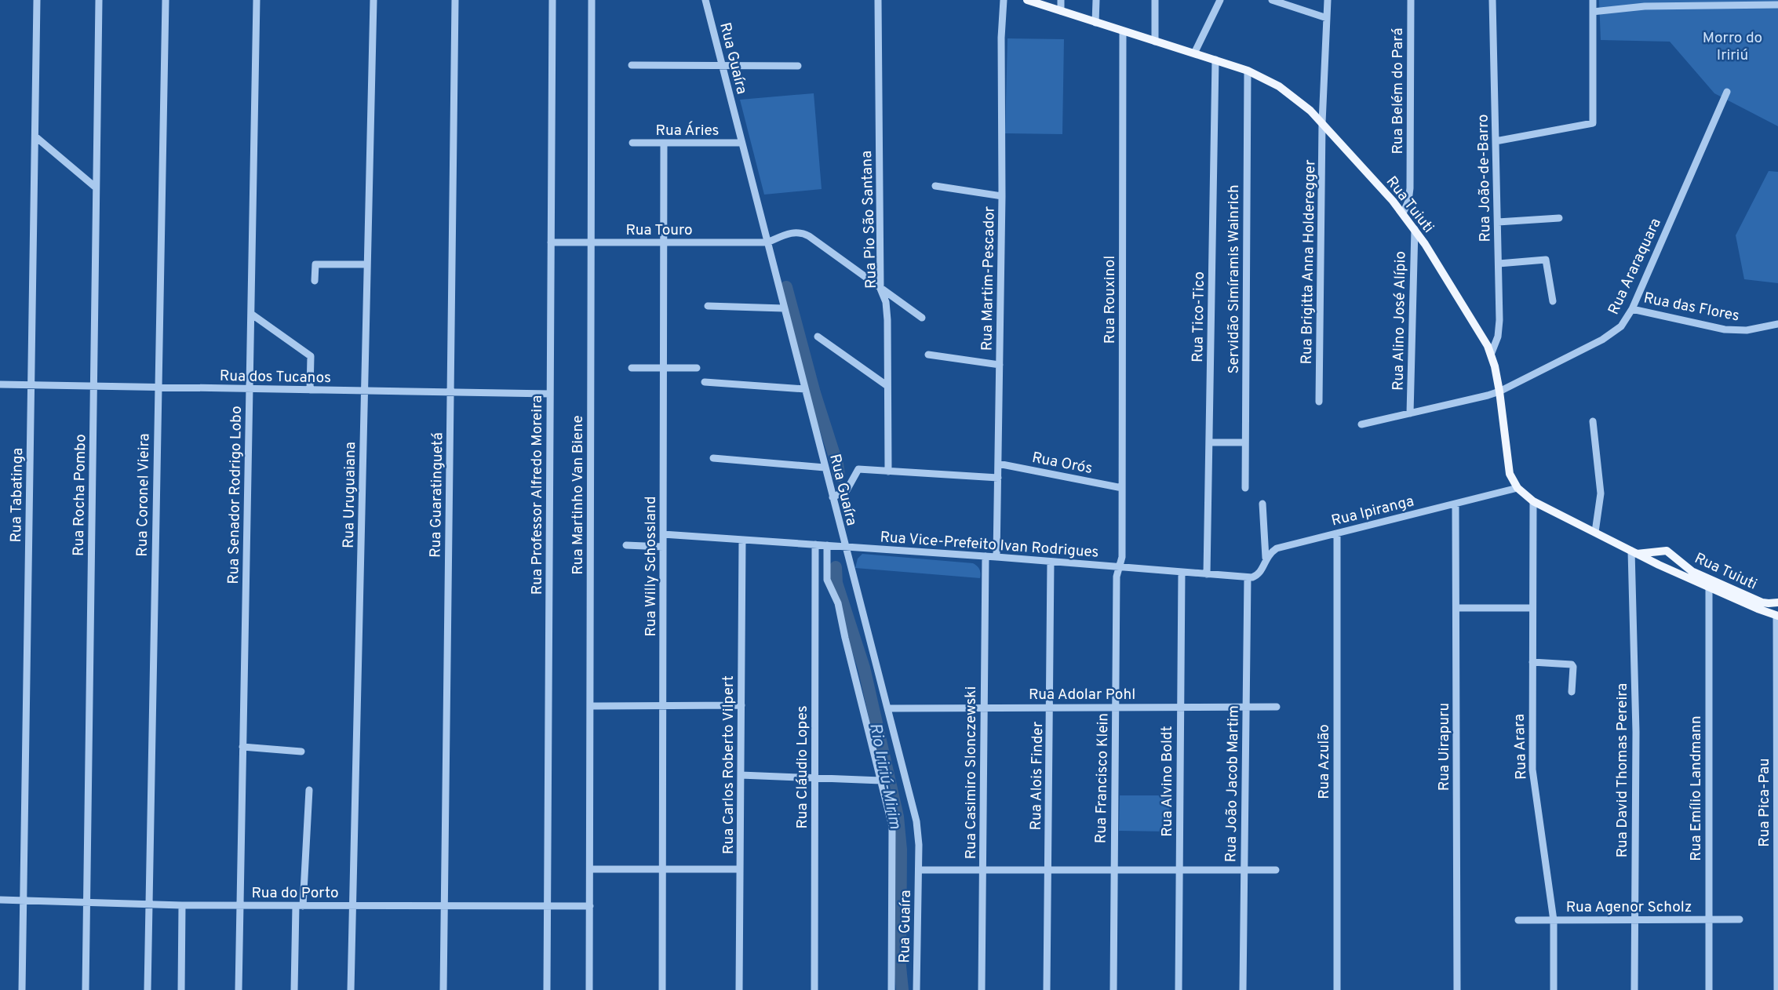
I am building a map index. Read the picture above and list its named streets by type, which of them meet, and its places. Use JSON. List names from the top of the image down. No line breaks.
{"streets":{"main road":["Rua Tuiuti"],"street":["Rua Guaíra","Rua Belém do Pará","Rua Áries","Rua João-de-Barro","Rua Pio São Santana","Rua Touro","Rua Brigitta Anna Holderegger","Rua Araraquara","Rua Martim-Pescador","Servidão Simíramis Wainrich","Rua Rouxinol","Rua das Flores","Rua Tico-Tico","Rua Alino José Alípio","Rua dos Tucanos","Rua Orós","Rua Tabatinga","Rua Rocha Pombo","Rua Coronel Vieira","Rua Senador Rodrigo Lobo","Rua Uruguaiana","Rua Guaratinguetá","Rua Professor Alfredo Moreira","Rua Martinho Van Biene","Rua Ipiranga","Rua Vice-Prefeito Ivan Rodrigues","Rua Willy Schossland","Rua Adolar Pohl","Rua Uirapuru","Rua Arara","Rua Azulão","Rua Carlos Roberto Vilpert","Rua Cláudio Lopes","Rua David Thomas Pereira","Rua Casimiro Slonczewski","Rua Alois Finder","Rua Francisco Klein","Rua Alvino Boldt","Rua João Jacob Martim","Rua Emílio Landmann","Rua Pica-Pau","Rua do Porto","Rua Agenor Scholz"]},"crossings":[["Rua Guaíra","Rua Áries"],["Rua Guaíra","Rua Touro"],["Rua Guaíra","Rua Vice-Prefeito Ivan Rodrigues"],["Rua Guaíra","Rua Adolar Pohl"],["Rua Belém do Pará","Rua Tuiuti"],["Rua Áries","Rua Willy Schossland"],["Rua João-de-Barro","Rua Tuiuti"],["Rua Tuiuti","Rua Brigitta Anna Holderegger"],["Rua Tuiuti","Rua Araraquara"],["Rua Tuiuti","Servidão Simíramis Wainrich"],["Rua Tuiuti","Rua Rouxinol"],["Rua Tuiuti","Rua Tico-Tico"],["Rua Tuiuti","Rua Alino José Alípio"],["Rua Tuiuti","Rua Ipiranga"],["Rua Tuiuti","Rua Arara"],["Rua Tuiuti","Rua David Thomas Pereira"],["Rua Tuiuti","Rua Emílio Landmann"],["Rua Tuiuti","Rua Pica-Pau"],["Rua Touro","Rua Professor Alfredo Moreira"],["Rua Touro","Rua Martinho Van Biene"],["Rua Touro","Rua Willy Schossland"],["Rua Araraquara","Rua das Flores"],["Rua Araraquara","Rua Alino José Alípio"],["Rua Martim-Pescador","Rua Orós"],["Rua Martim-Pescador","Rua Vice-Prefeito Ivan Rodrigues"],["Rua Rouxinol","Rua Orós"],["Rua Rouxinol","Rua Vice-Prefeito Ivan Rodrigues"],["Rua Rouxinol","Rua Francisco Klein"],["Rua Tico-Tico","Rua Vice-Prefeito Ivan Rodrigues"],["Rua dos Tucanos","Rua Tabatinga"],["Rua dos Tucanos","Rua Rocha Pombo"],["Rua dos Tucanos","Rua Coronel Vieira"],["Rua dos Tucanos","Rua Senador Rodrigo Lobo"],["Rua dos Tucanos","Rua Uruguaiana"],["Rua dos Tucanos","Rua Guaratinguetá"],["Rua dos Tucanos","Rua Professor Alfredo Moreira"],["Rua Tabatinga","Rua do Porto"],["Rua Rocha Pombo","Rua do Porto"],["Rua Coronel Vieira","Rua do Porto"],["Rua Senador Rodrigo Lobo","Rua do Porto"],["Rua Uruguaiana","Rua do Porto"],["Rua Guaratinguetá","Rua do Porto"],["Rua Professor Alfredo Moreira","Rua do Porto"],["Rua Martinho Van Biene","Rua do Porto"],["Rua Ipiranga","Rua Vice-Prefeito Ivan Rodrigues"],["Rua Ipiranga","Rua Uirapuru"],["Rua Ipiranga","Rua Azulão"],["Rua Ipiranga","Rua João Jacob Martim"],["Rua Vice-Prefeito Ivan Rodrigues","Rua Willy Schossland"],["Rua Vice-Prefeito Ivan Rodrigues","Rua Carlos Roberto Vilpert"],["Rua Vice-Prefeito Ivan Rodrigues","Rua Cláudio Lopes"],["Rua Vice-Prefeito Ivan Rodrigues","Rua Casimiro Slonczewski"],["Rua Vice-Prefeito Ivan Rodrigues","Rua Alois Finder"],["Rua Vice-Prefeito Ivan Rodrigues","Rua Francisco Klein"],["Rua Vice-Prefeito Ivan Rodrigues","Rua Alvino Boldt"],["Rua Vice-Prefeito Ivan Rodrigues","Rua João Jacob Martim"],["Rua Adolar Pohl","Rua Casimiro Slonczewski"],["Rua Adolar Pohl","Rua Alois Finder"],["Rua Adolar Pohl","Rua Francisco Klein"],["Rua Adolar Pohl","Rua Alvino Boldt"],["Rua Adolar Pohl","Rua João Jacob Martim"],["Rua Arara","Rua Agenor Scholz"],["Rua David Thomas Pereira","Rua Agenor Scholz"],["Rua Emílio Landmann","Rua Agenor Scholz"]],"water":["Rio Iririú-Mirim"],"parks":["Morro do Iririú"]}
